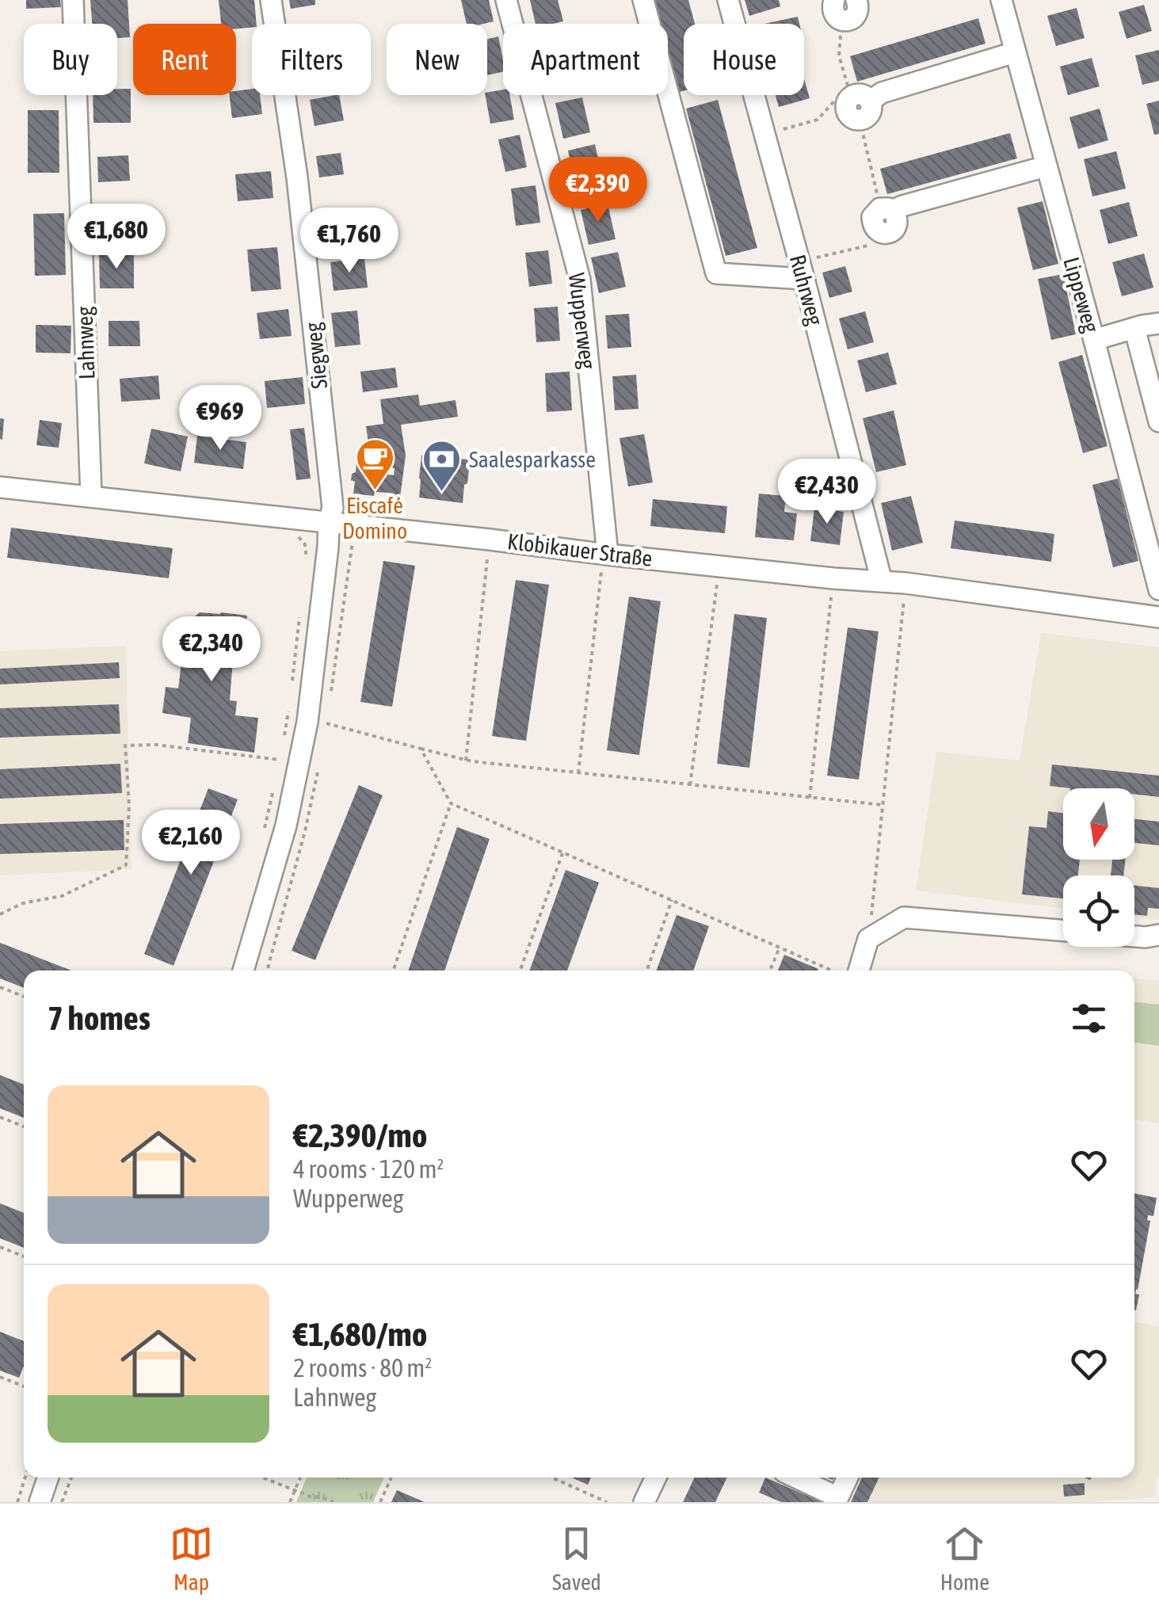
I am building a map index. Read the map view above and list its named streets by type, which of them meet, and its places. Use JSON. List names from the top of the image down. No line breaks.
{"streets":{"street":["Ruhrweg","Lippeweg","Wupperweg","Lahnweg","Siegweg","Klobikauer Straße"]},"crossings":[["Ruhrweg","Klobikauer Straße"],["Wupperweg","Klobikauer Straße"],["Lahnweg","Klobikauer Straße"],["Siegweg","Klobikauer Straße"]],"places":{"cafe":["Eiscafé Domino"],"bank":["Saalesparkasse"]},"north":"bottom","page":{"chip":["Buy","Rent","Filters","New","Apartment","House"],"price":["€2,390","€1,680","€1,760","€969","€2,430","€2,340","€2,160"],"heading":"7 homes","list":[{"name":"€2,390/mo","note":"4 rooms · 120 m² · Wupperweg"},{"name":"€1,680/mo","note":"2 rooms · 80 m² · Lahnweg"}],"tabs":["Map","Saved","Home"]}}
